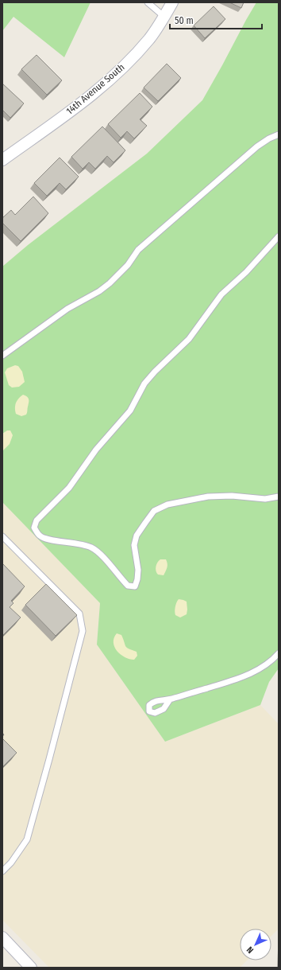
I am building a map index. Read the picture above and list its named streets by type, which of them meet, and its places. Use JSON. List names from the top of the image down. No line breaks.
{"streets":{"street":["14th Avenue South"]},"scale_bar":"50 m","north":"bottom left"}
